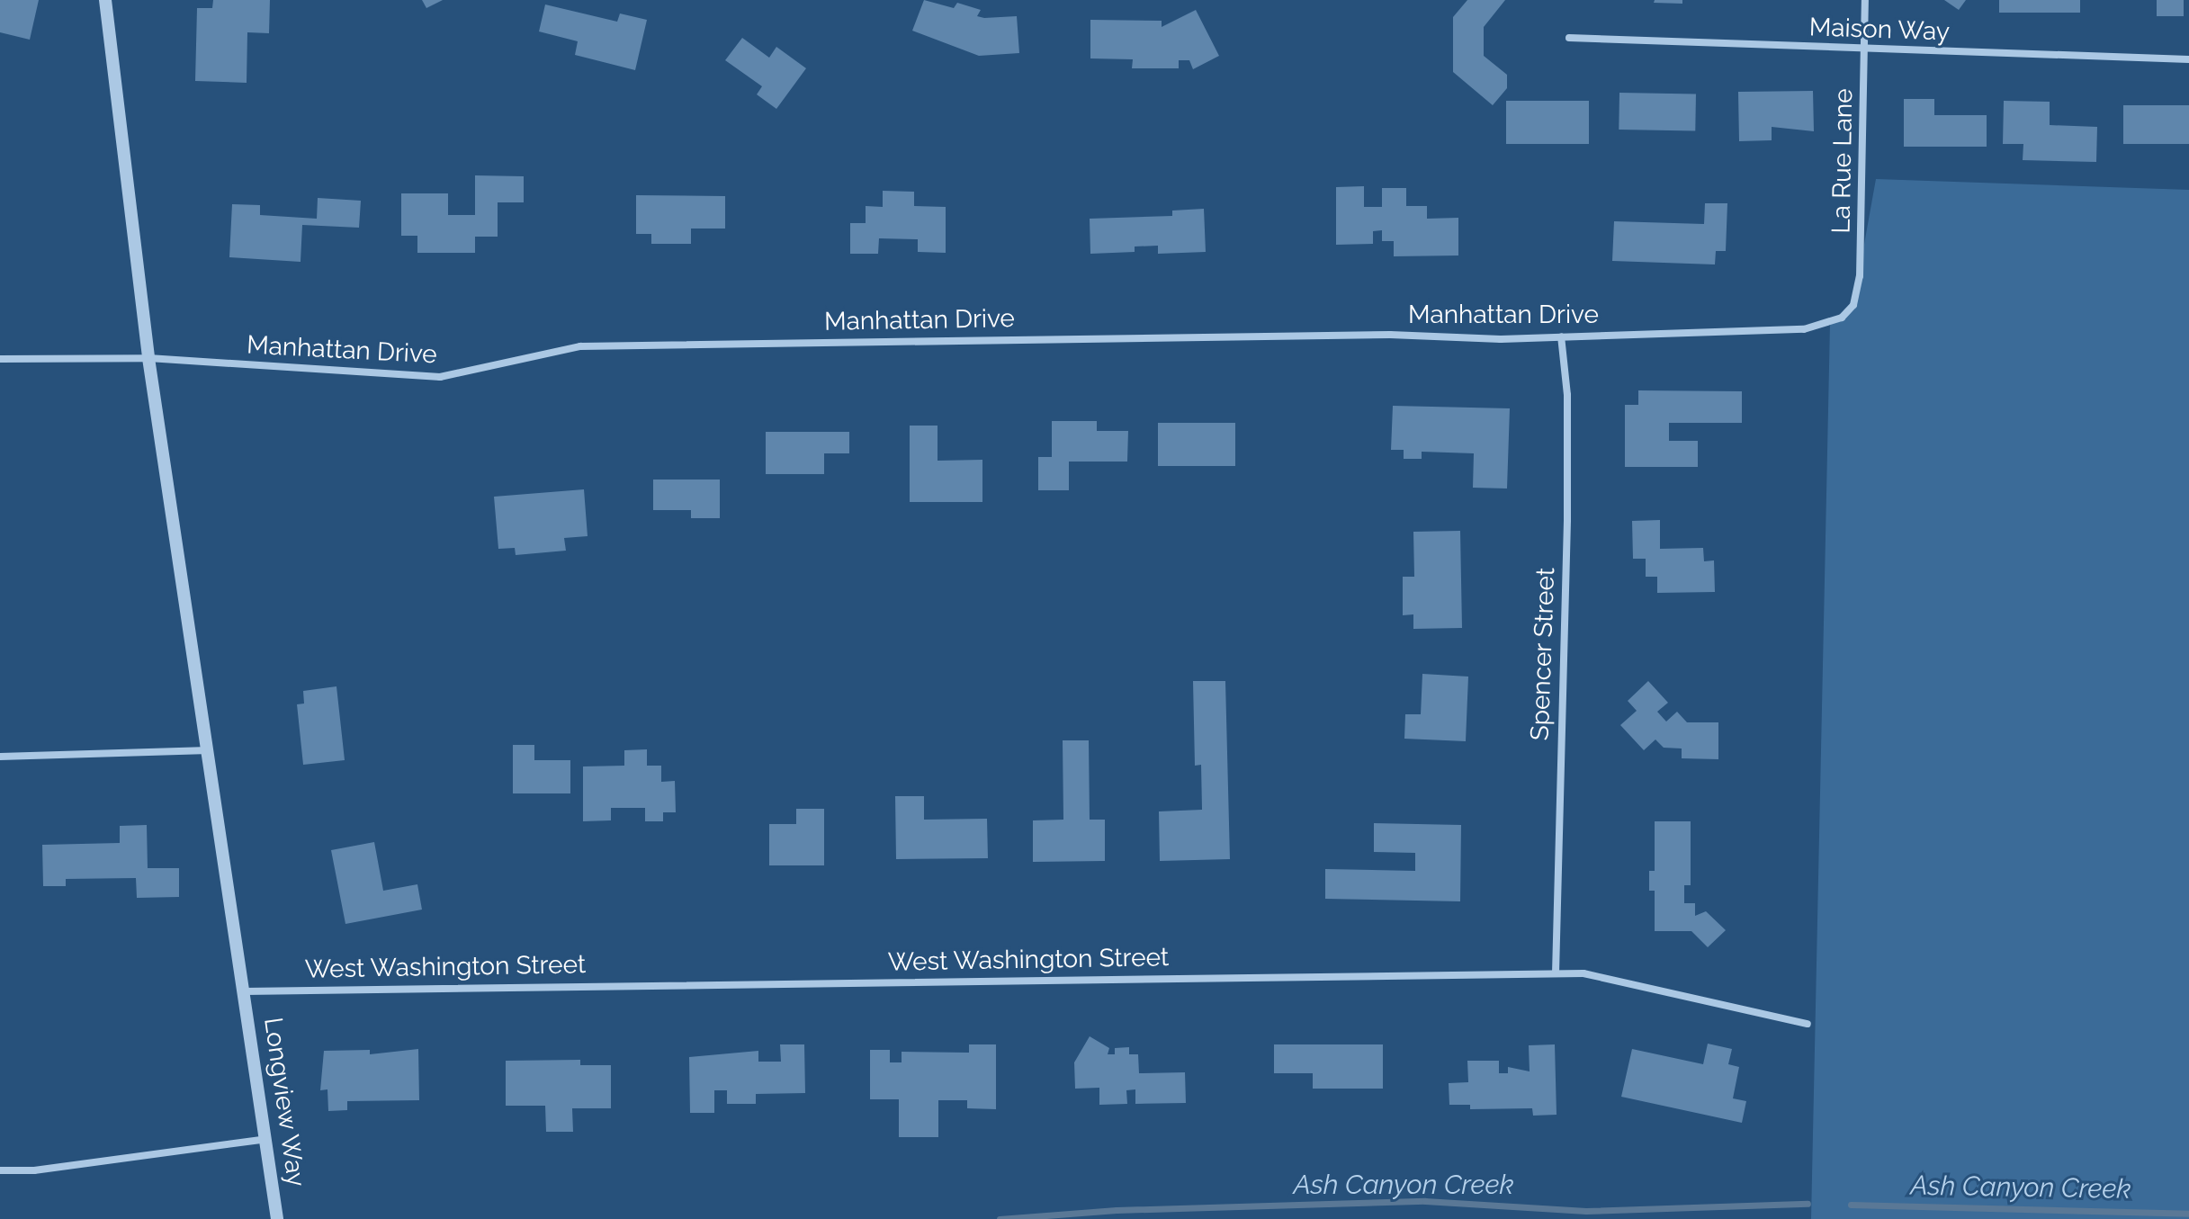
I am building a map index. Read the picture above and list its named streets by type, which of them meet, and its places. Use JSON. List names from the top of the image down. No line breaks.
{"streets":{"street":["Maison Way","La Rue Lane","Manhattan Drive","Spencer Street","West Washington Street","Longview Way"]},"crossings":[["Maison Way","La Rue Lane"],["La Rue Lane","Manhattan Drive"],["Manhattan Drive","Spencer Street"],["Manhattan Drive","Longview Way"],["Spencer Street","West Washington Street"],["West Washington Street","Longview Way"]],"water":["Ash Canyon Creek"]}
